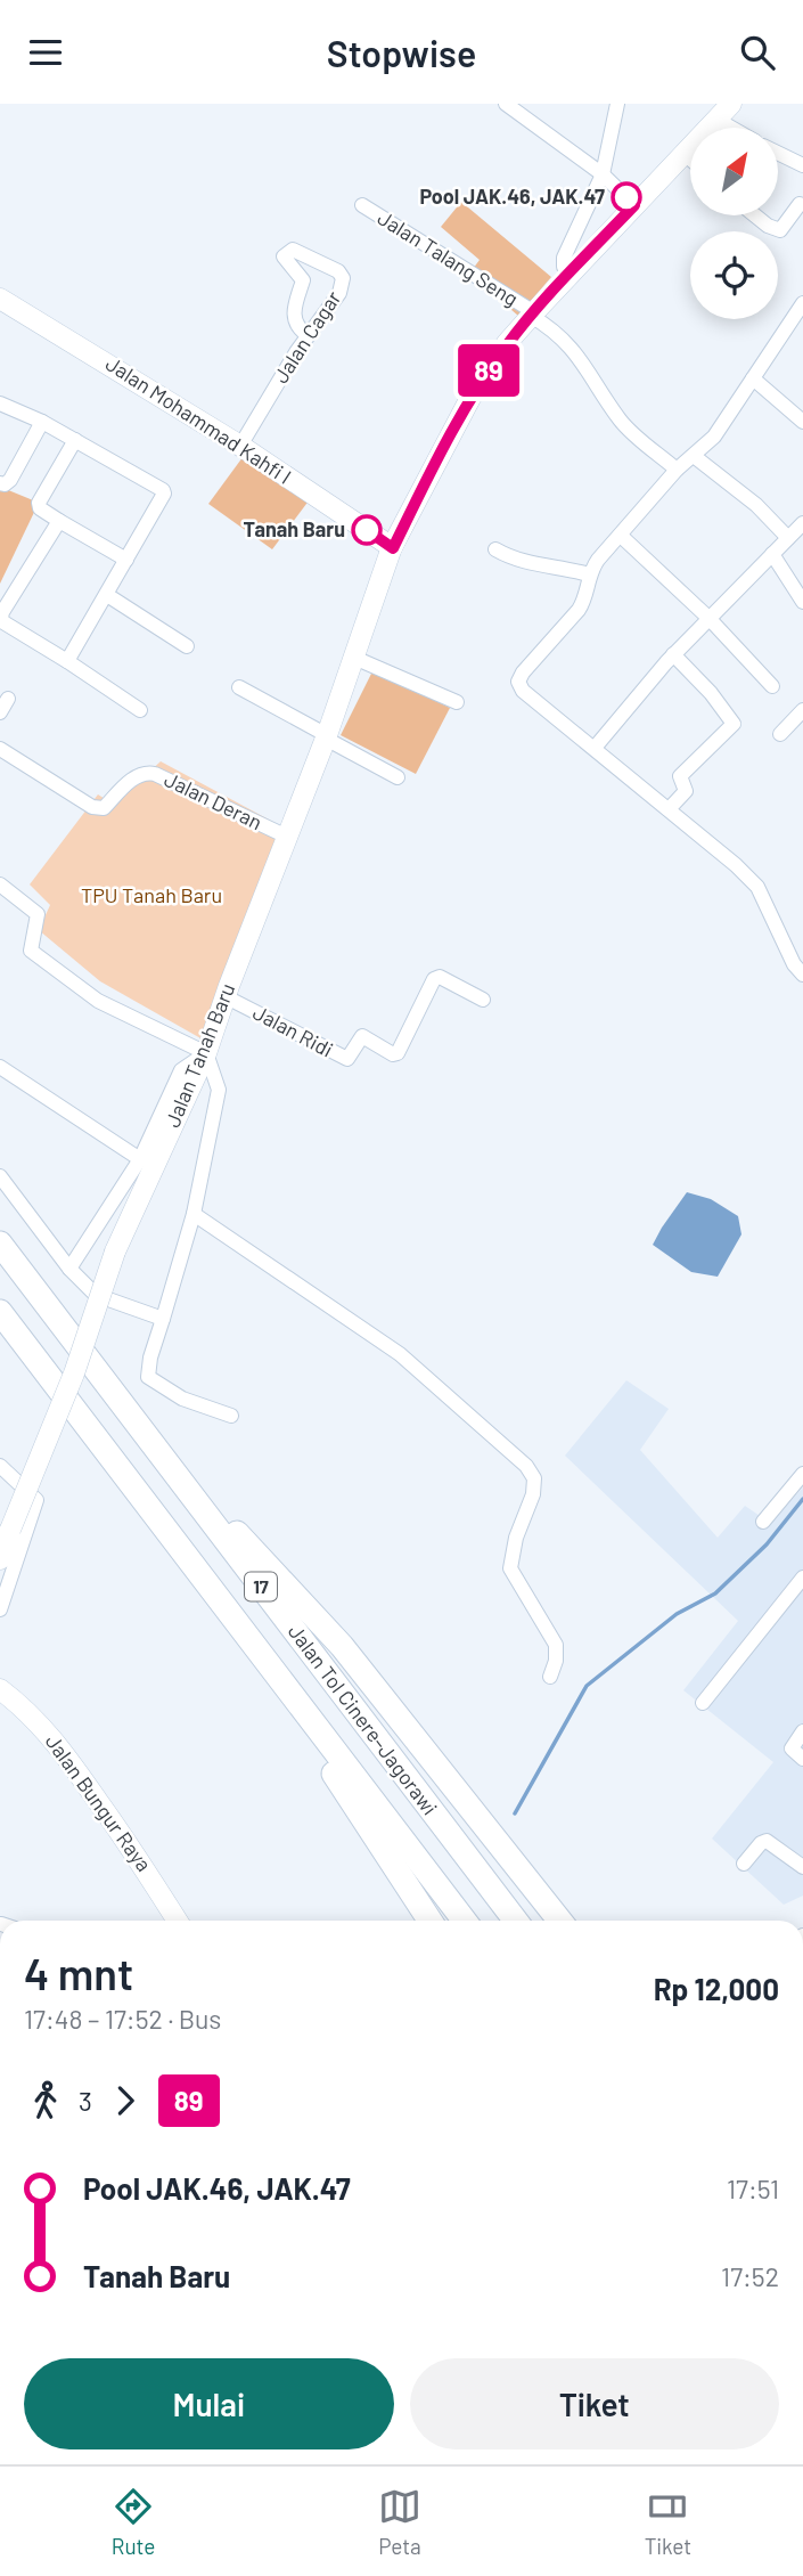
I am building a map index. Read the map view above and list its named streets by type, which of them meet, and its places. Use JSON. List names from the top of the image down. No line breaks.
{"streets":{"highway":["17","Jalan Tol Cinere–Jagorawi"],"main road":["Jalan Mohammad Kahfi I","Jalan Tanah Baru","Jalan Bungur Raya"],"street":["Jalan Talang Seng","Jalan Cagar","Jalan Deran","Jalan Ridi"]},"crossings":[["Jalan Talang Seng","Jalan Tanah Baru"],["Jalan Cagar","Jalan Mohammad Kahfi I"],["Jalan Mohammad Kahfi I","Jalan Tanah Baru"],["Jalan Deran","Jalan Tanah Baru"],["Jalan Ridi","Jalan Tanah Baru"]],"parks":["TPU Tanah Baru"],"places":["Pool JAK.46, JAK.47","Tanah Baru"],"lines":["bus line 89"],"north":"top right","page":{"header":"Stopwise","on_map":"89","heading":["4 mnt","17:48 – 17:52 · Bus","Rp 12,000"],"legs":["3","89"],"list":[{"name":"Pool JAK.46, JAK.47","value":"17:51"},{"name":"Tanah Baru","value":"17:52"}],"buttons":["Mulai","Tiket"],"tabs":["Rute","Peta","Tiket"]}}
